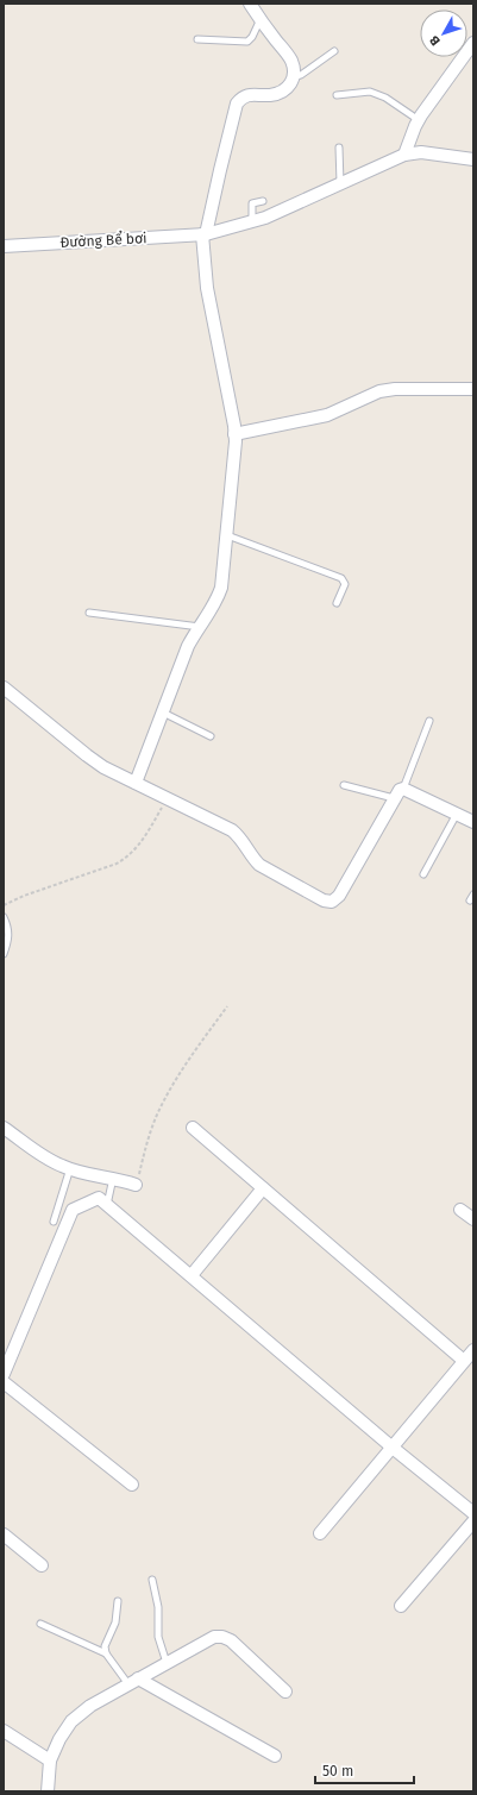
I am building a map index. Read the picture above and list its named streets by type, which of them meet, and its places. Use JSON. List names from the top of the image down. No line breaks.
{"streets":{"street":["Đường Bể bơi"]},"scale_bar":"50 m","north":"bottom left"}
